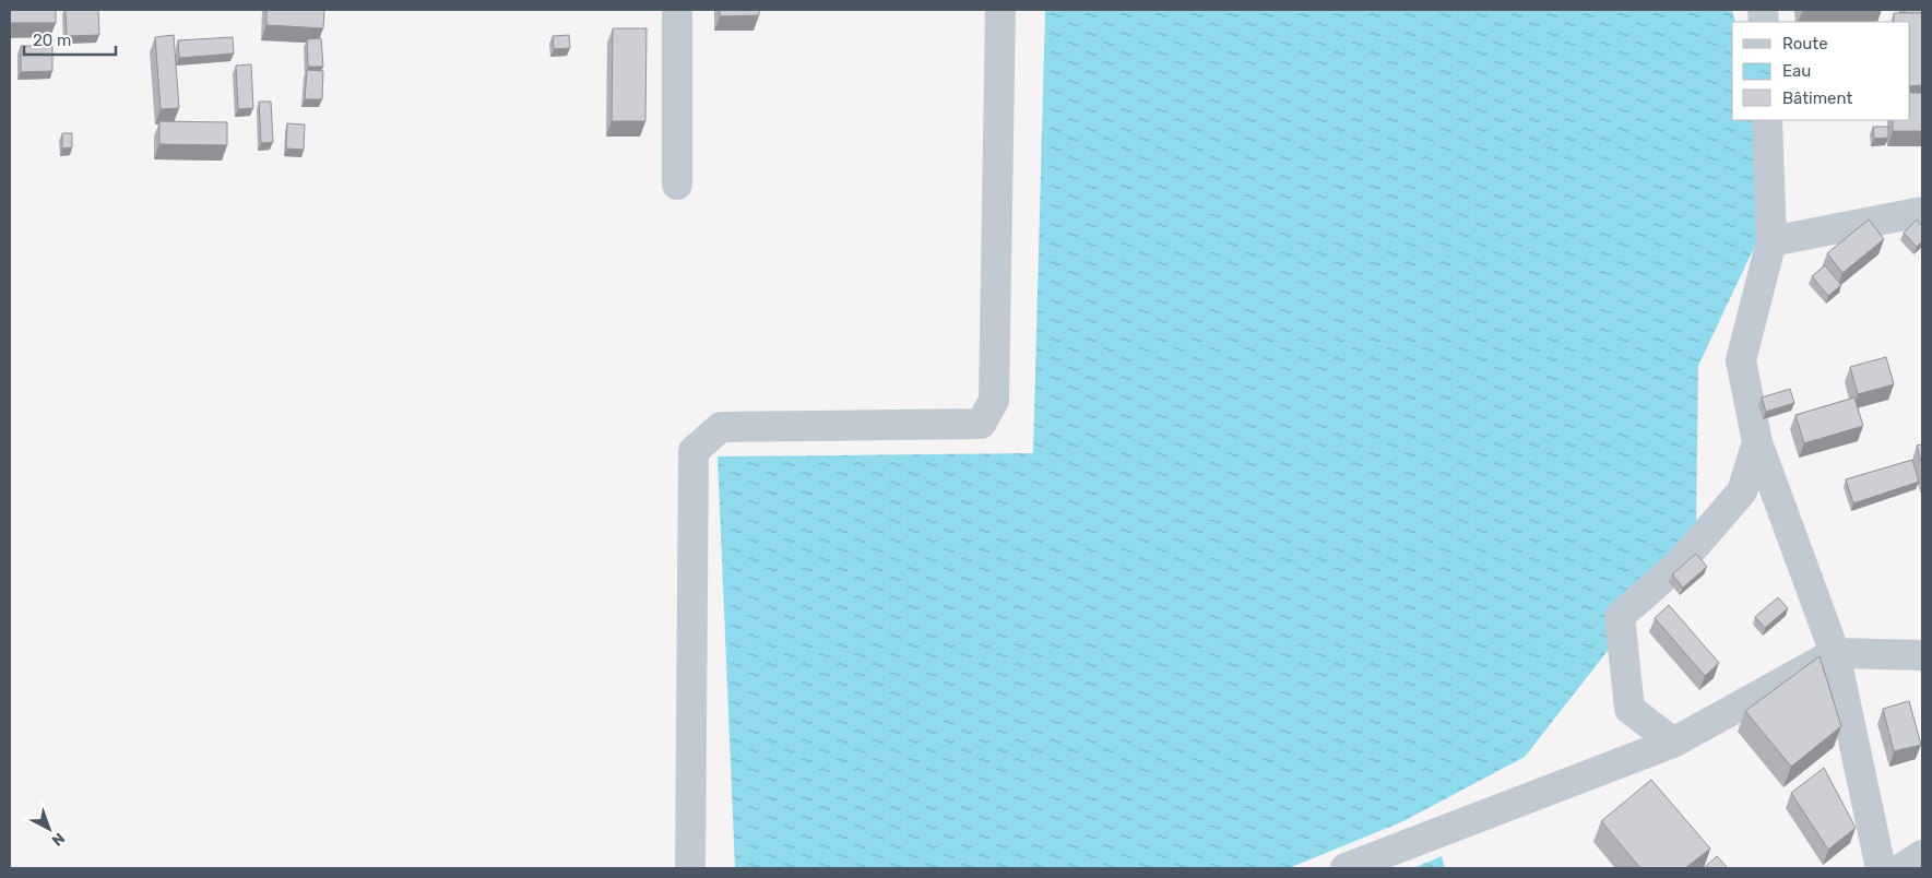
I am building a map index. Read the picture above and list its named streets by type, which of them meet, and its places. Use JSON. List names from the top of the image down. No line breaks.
{"legend":["Route","Eau","Bâtiment"],"scale_bar":"20 m","north":"bottom right"}
